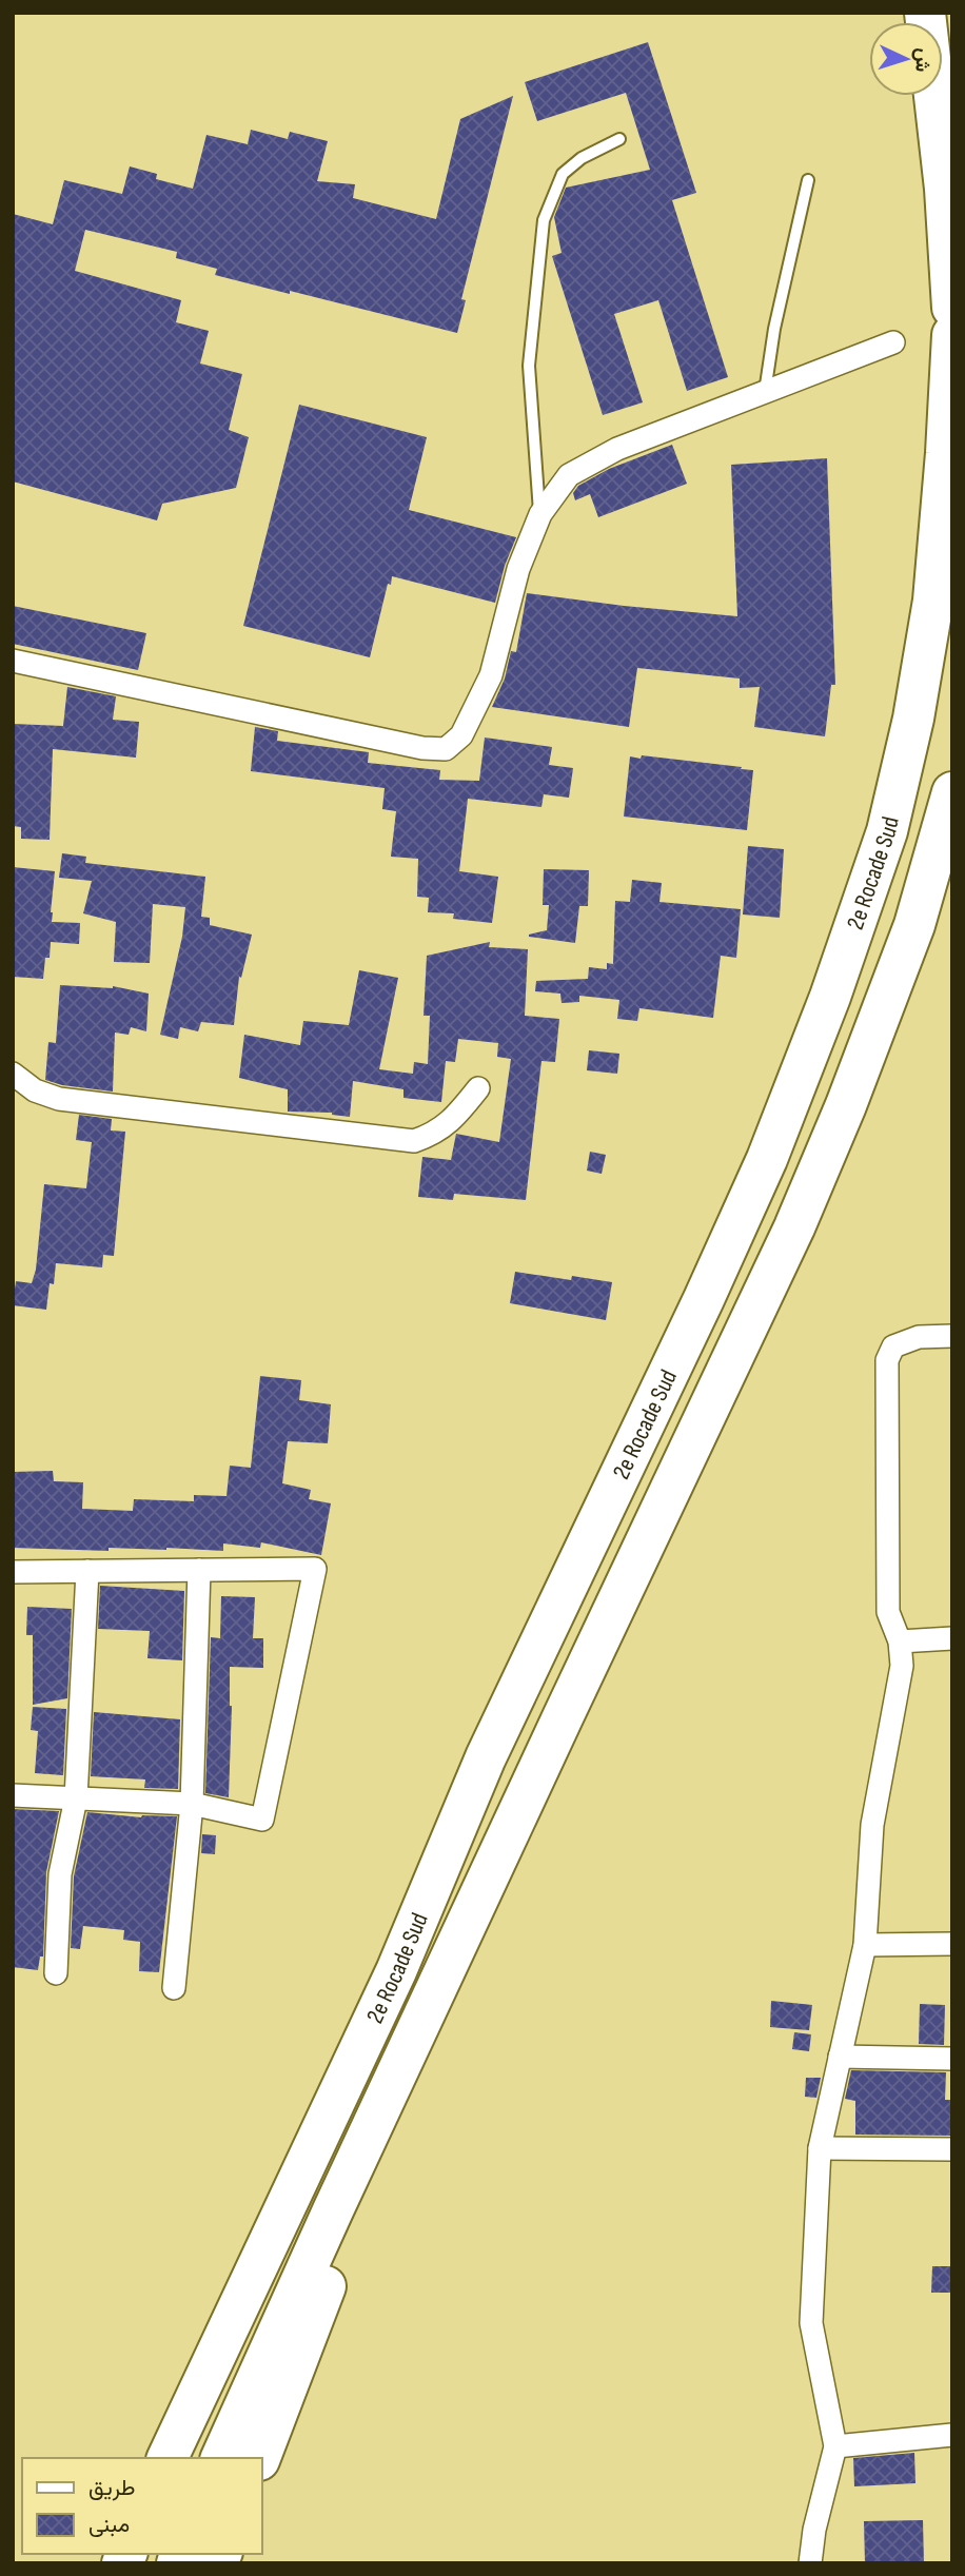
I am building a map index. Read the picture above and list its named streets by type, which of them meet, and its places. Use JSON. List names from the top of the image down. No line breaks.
{"streets":{"highway":["2e Rocade Sud"]},"legend":["طريق","مبنى"],"north":"right"}
